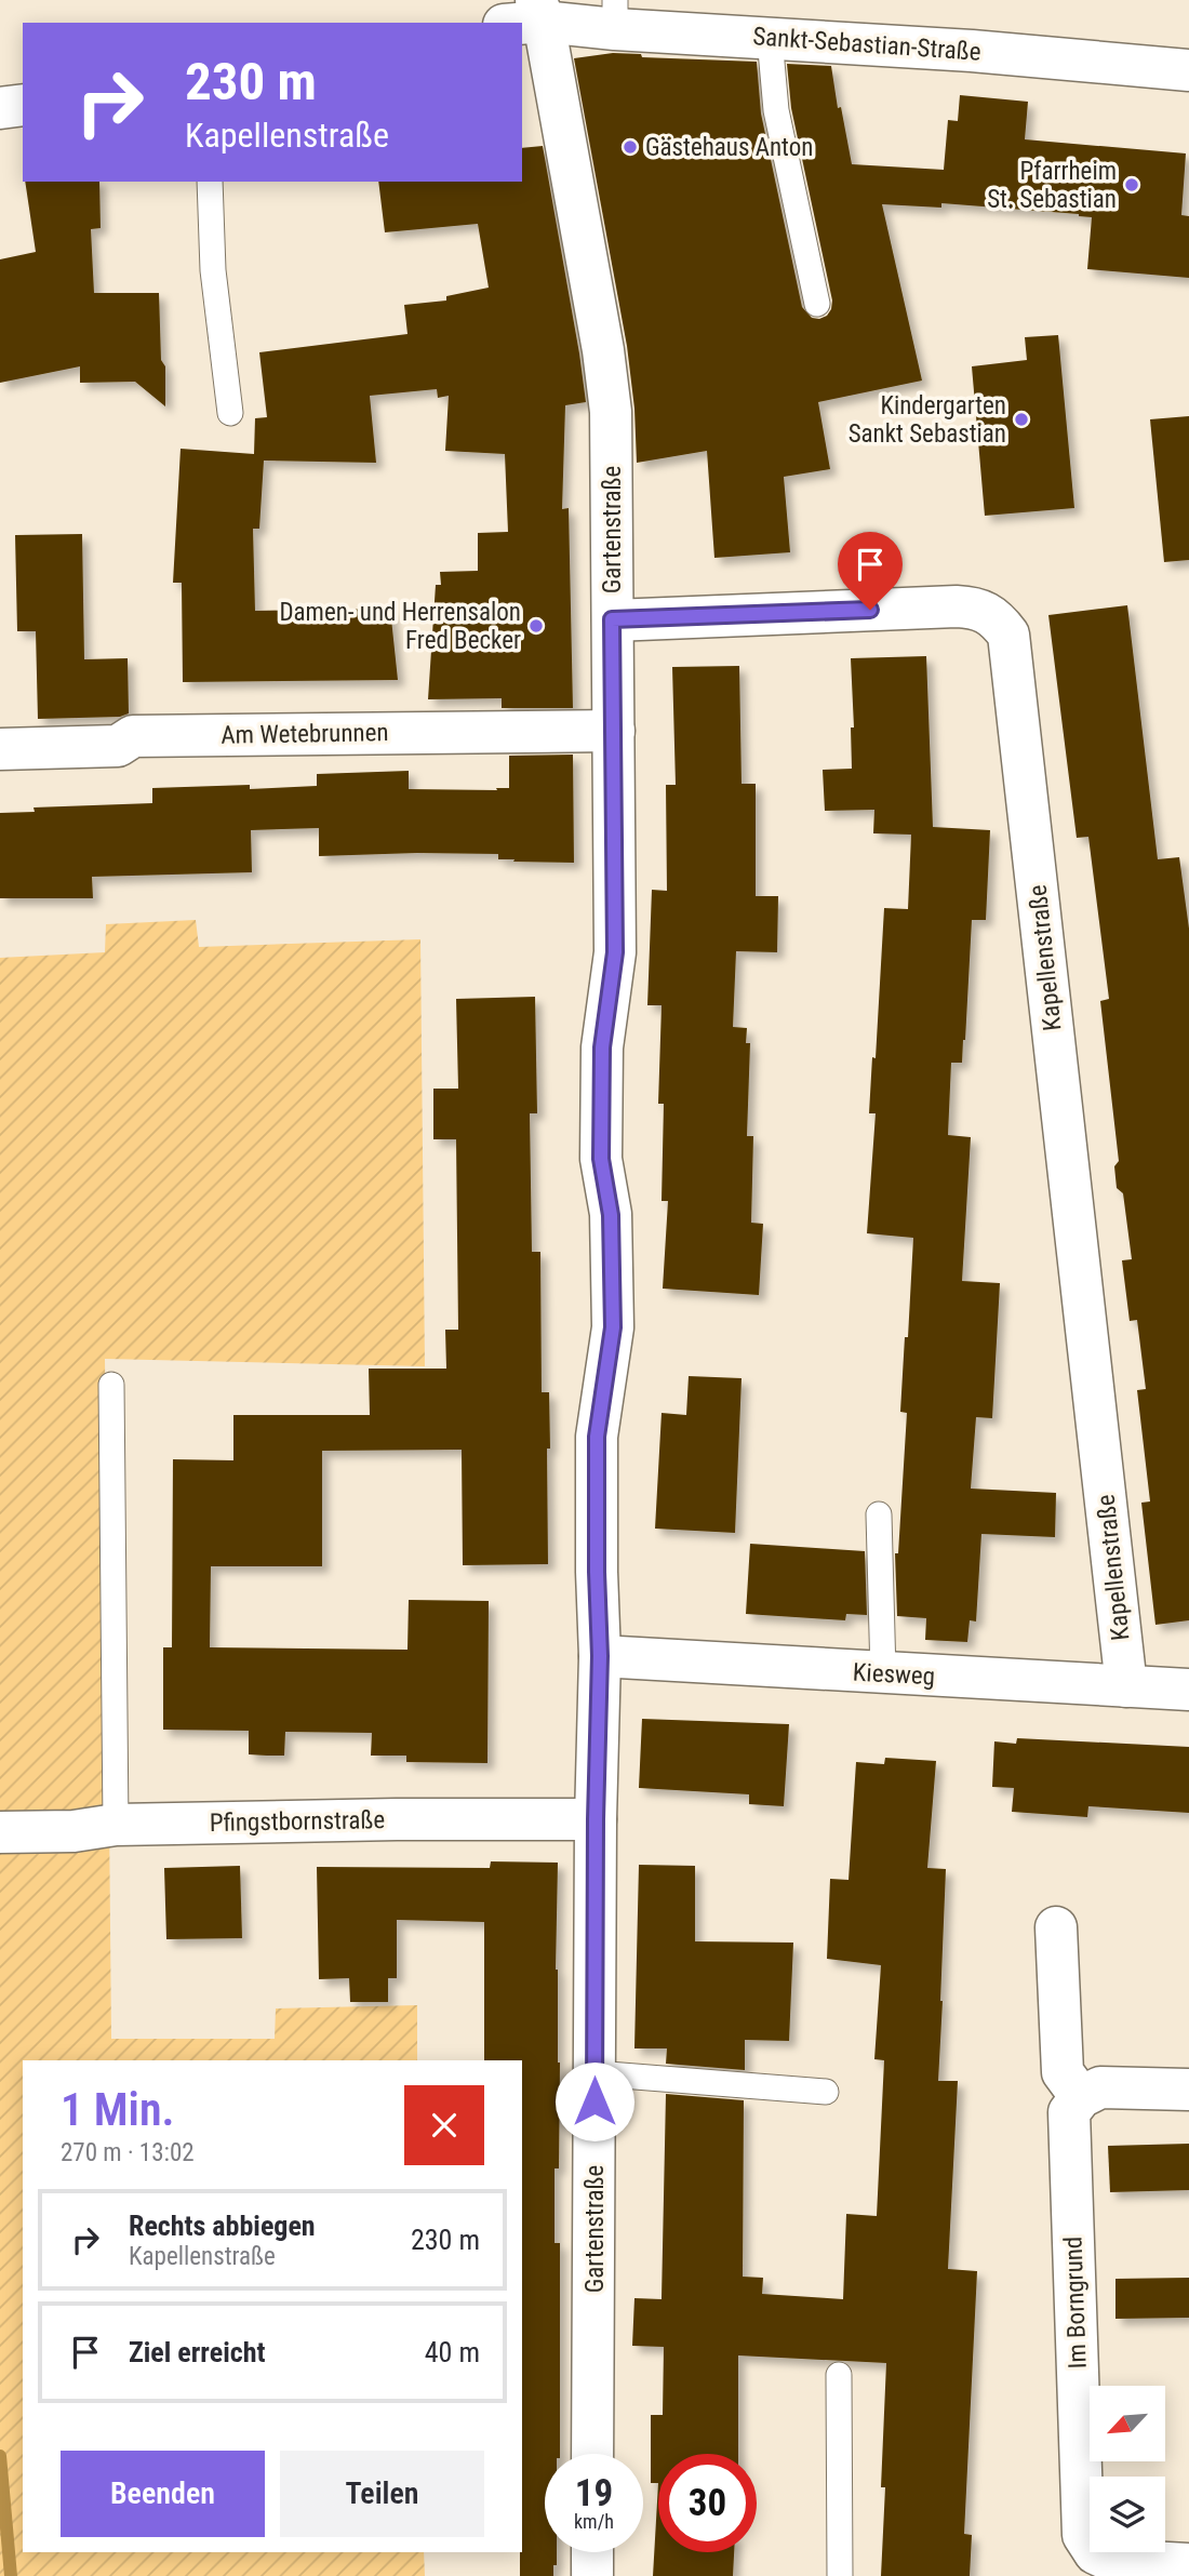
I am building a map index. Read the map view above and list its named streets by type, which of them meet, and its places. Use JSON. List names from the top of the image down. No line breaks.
{"streets":{"street":["Sankt-Sebastian-Straße","Gartenstraße","Am Wetebrunnen","Kapellenstraße","Kiesweg","Pfingstbornstraße","Im Borngrund"]},"crossings":[["Sankt-Sebastian-Straße","Gartenstraße"],["Gartenstraße","Am Wetebrunnen"],["Gartenstraße","Kapellenstraße"],["Gartenstraße","Kiesweg"],["Gartenstraße","Pfingstbornstraße"],["Kapellenstraße","Kiesweg"]],"places":["Gästehaus Anton","Pfarrheim St. Sebastian","Kindergarten Sankt Sebastian","Damen- und Herrensalon Fred Becker"],"north":"bottom left","page":{"turn":["230 m","Kapellenstraße"],"heading":["1 Min.","270 m · 13:02"],"list":[{"name":"Rechts abbiegen","note":"Kapellenstraße","value":"230 m"},{"name":"Ziel erreicht","value":"40 m"}],"buttons":["Beenden","Teilen"],"speed":"19 km/h","limit":"30"}}
